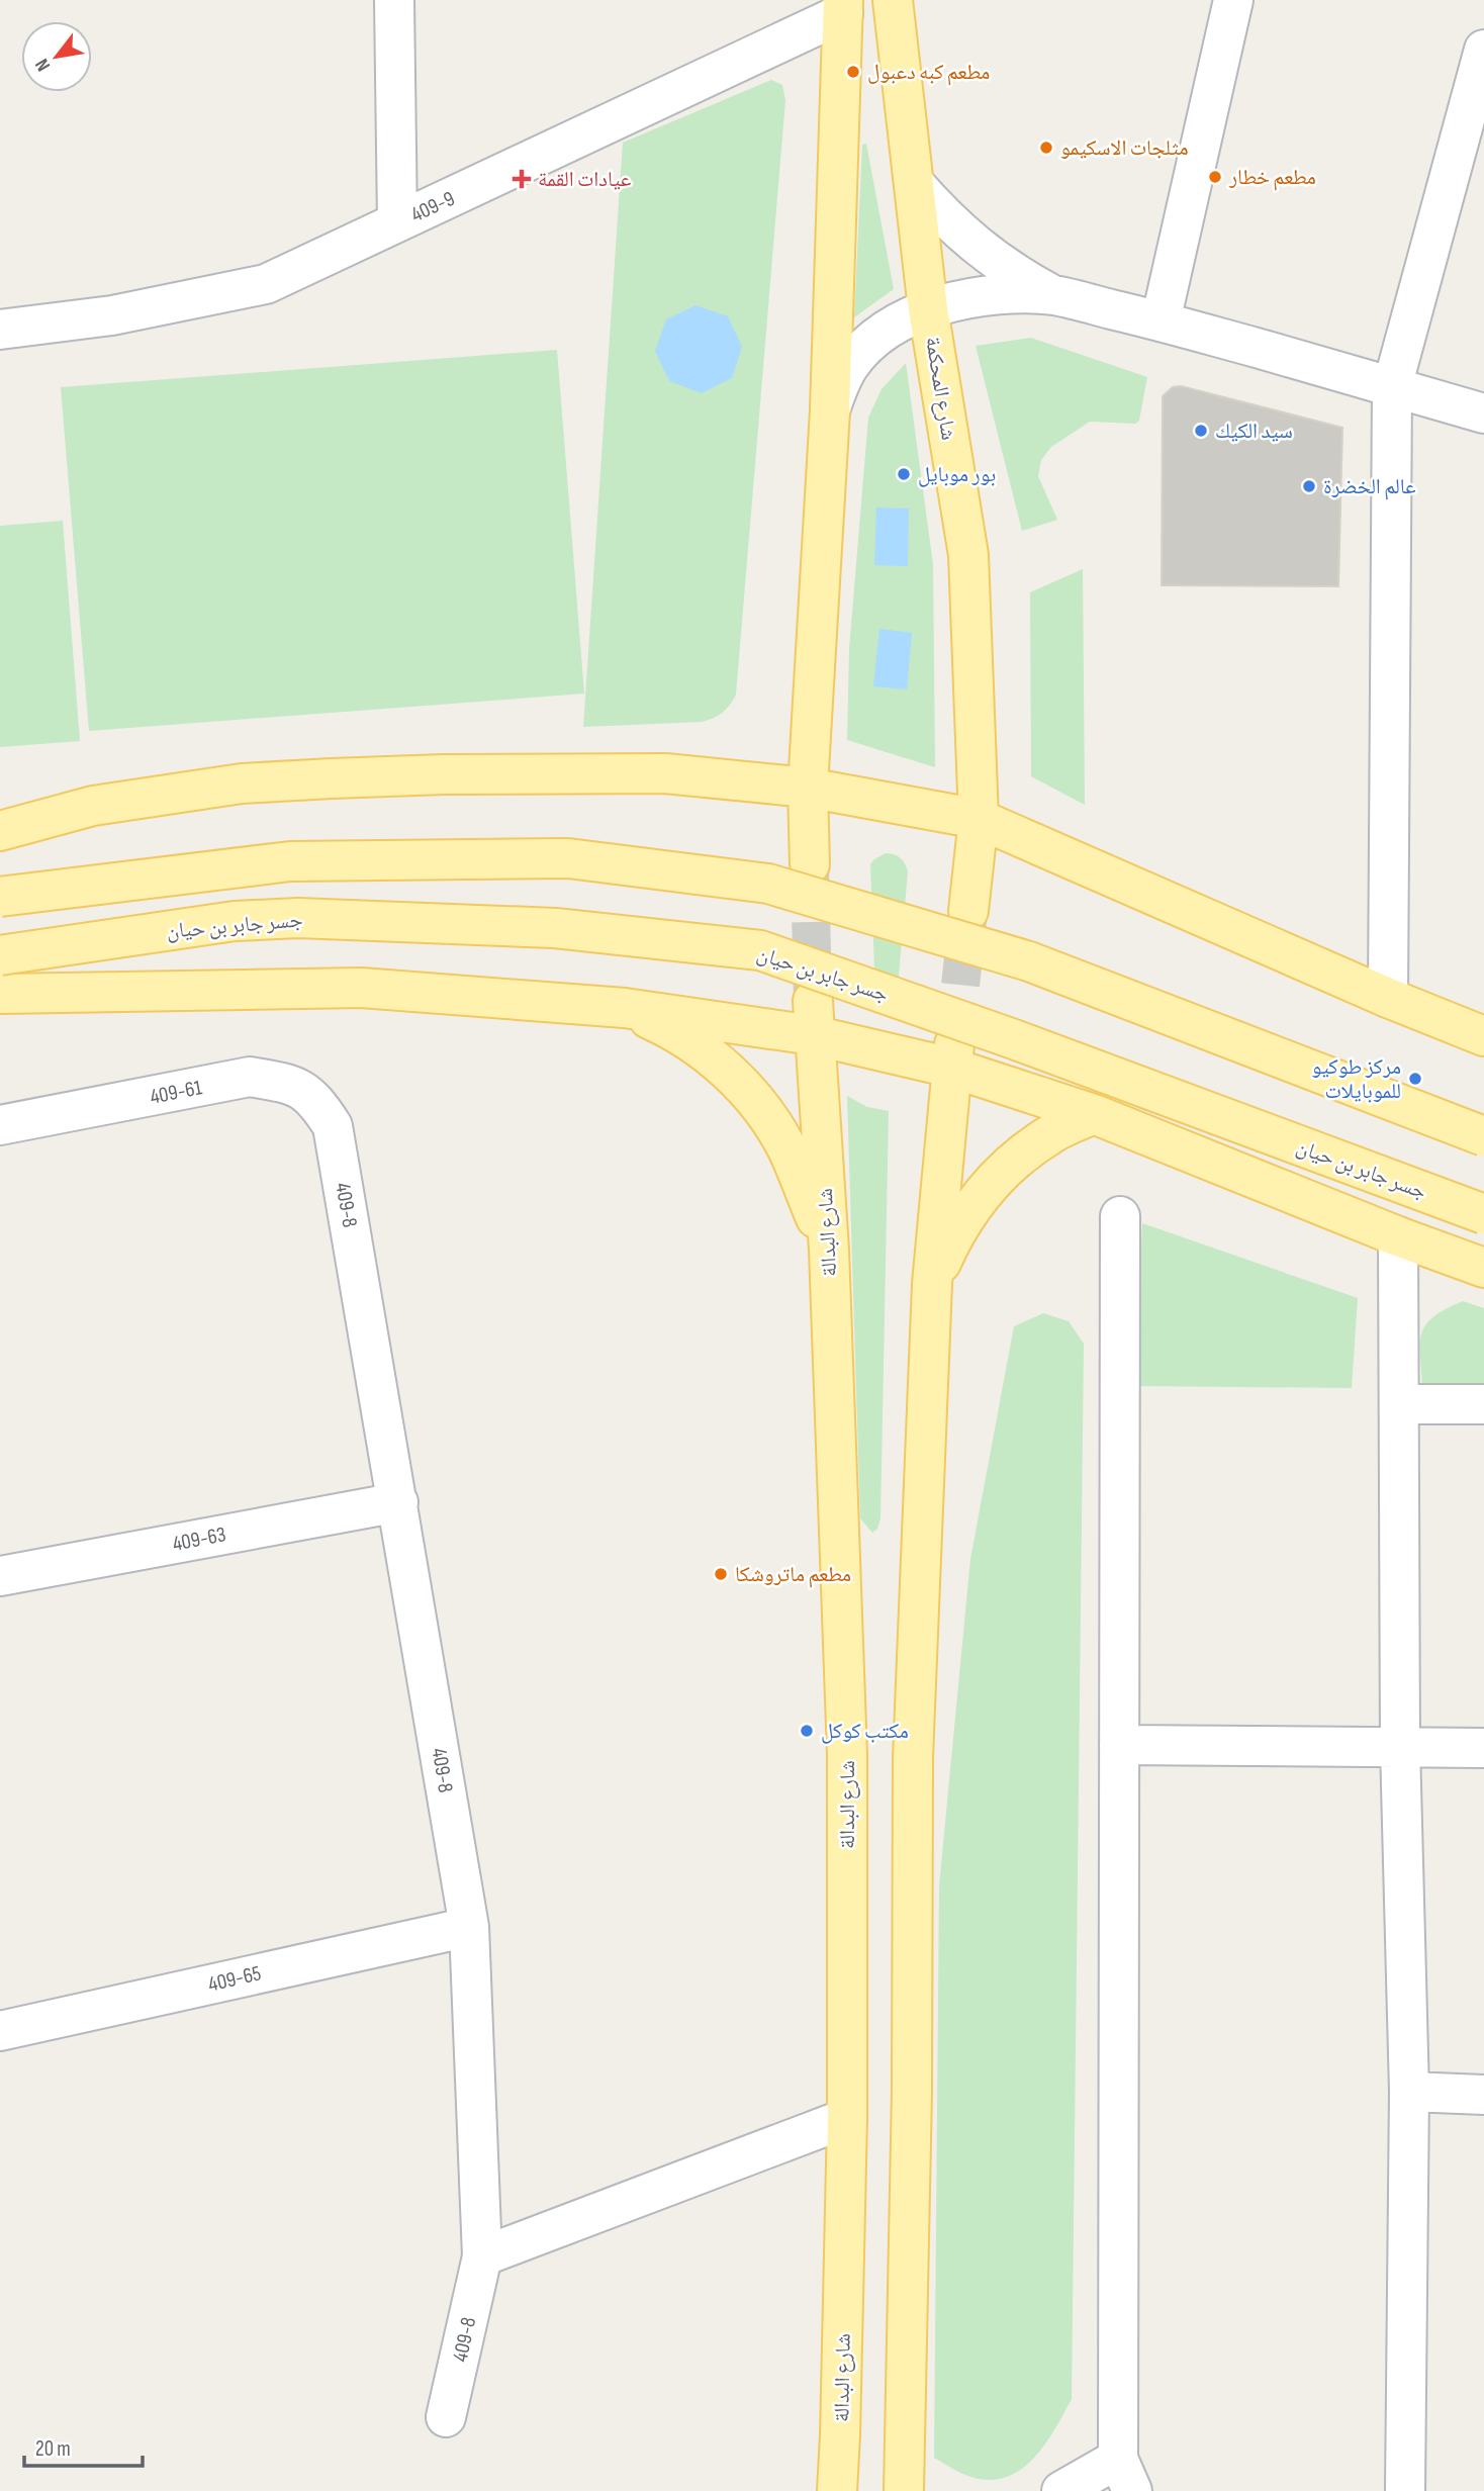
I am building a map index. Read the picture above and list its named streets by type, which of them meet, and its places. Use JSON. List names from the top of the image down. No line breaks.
{"streets":{"main road":["شارع المحكمة","جسر جابر بن حيان","شارع البدالة"],"street":["409-9","409-61","409-8","409-63","409-65"]},"crossings":[["409-61","409-8"],["409-8","409-63"],["409-8","409-65"]],"places":{"other":["مطعم كبه دعبول","مثلجات الاسكيمو","مطعم خطار","سيد الكيك","بور موبايل","عالم الخضرة","مركز طوكيو للموبايلات","مطعم ماتروشكا","مكتب كوكل"],"health":["عيادات القمة"]},"scale_bar":"20 m","north":"bottom left"}
